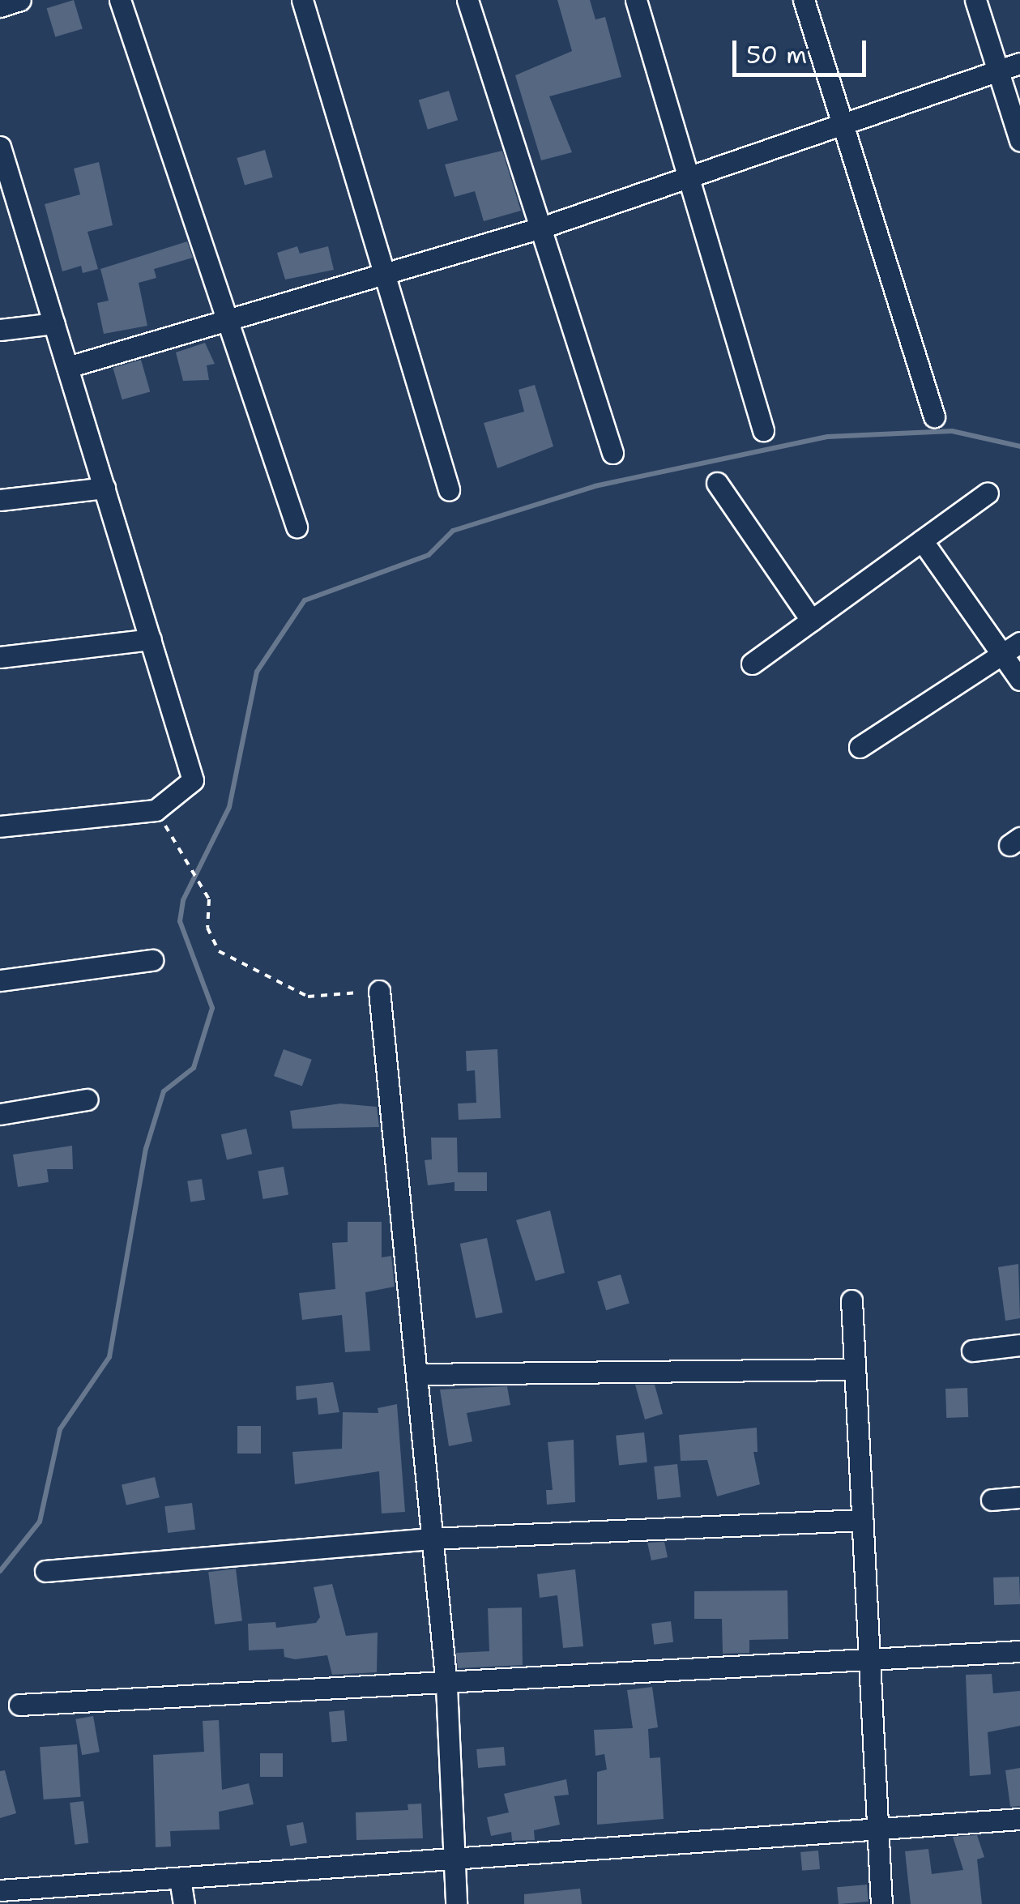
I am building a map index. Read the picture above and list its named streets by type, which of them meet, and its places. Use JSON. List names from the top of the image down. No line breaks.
{"scale_bar":"50 m"}
